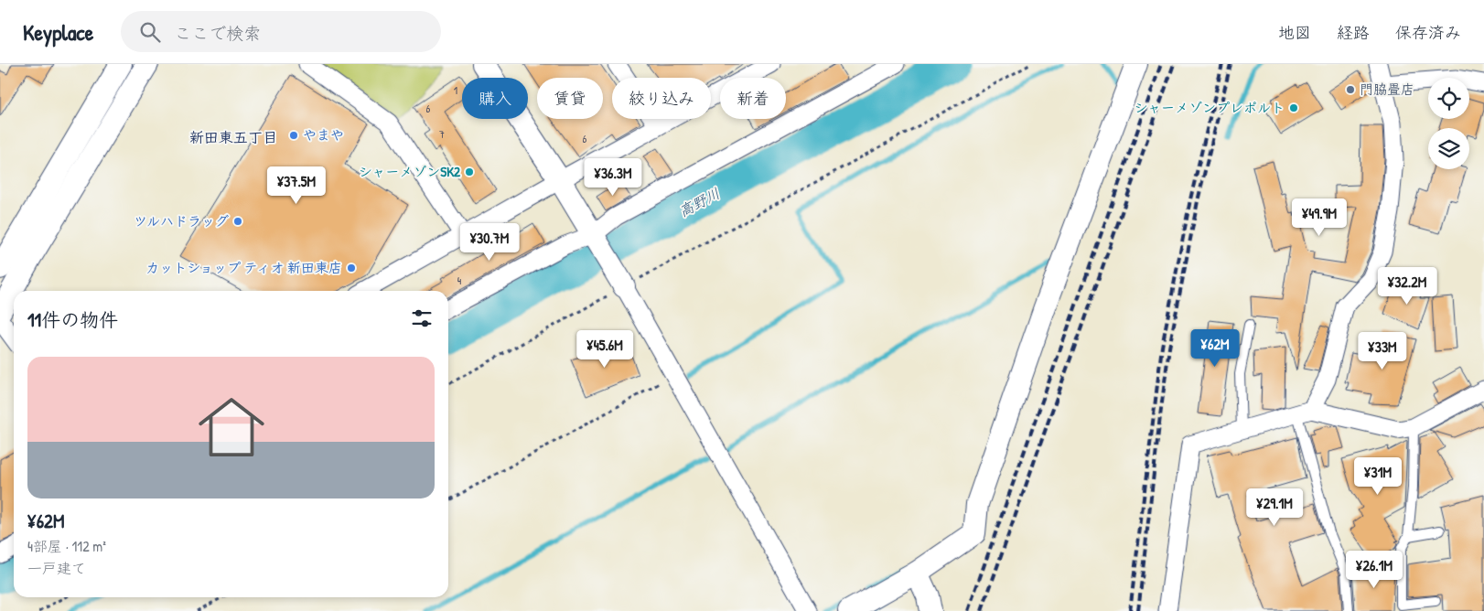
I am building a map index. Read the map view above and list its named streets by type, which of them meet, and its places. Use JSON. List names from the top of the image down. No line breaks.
{"districts":["新田東五丁目"],"water":["高野川"],"places":["門脇畳店","シャーメゾンプレポルト","やまや","シャーメゾンSK2","ツルハドラッグ","カットショップ ティオ 新田東店"],"house_numbers":["1","6","7","6","4"],"page":{"header":"Keyplace","search":"ここで検索","nav":["地図","経路","保存済み"],"chip":["購入","賃貸","絞り込み","新着"],"price":["¥36.3M","¥37.5M","¥49.9M","¥30.7M","¥32.2M","¥62M","¥45.6M","¥33M","¥31M","¥29.1M","¥26.1M"],"heading":"11件の物件","list":[{"name":"¥62M","note":"4部屋 · 112 m² · 一戸建て"}]}}
